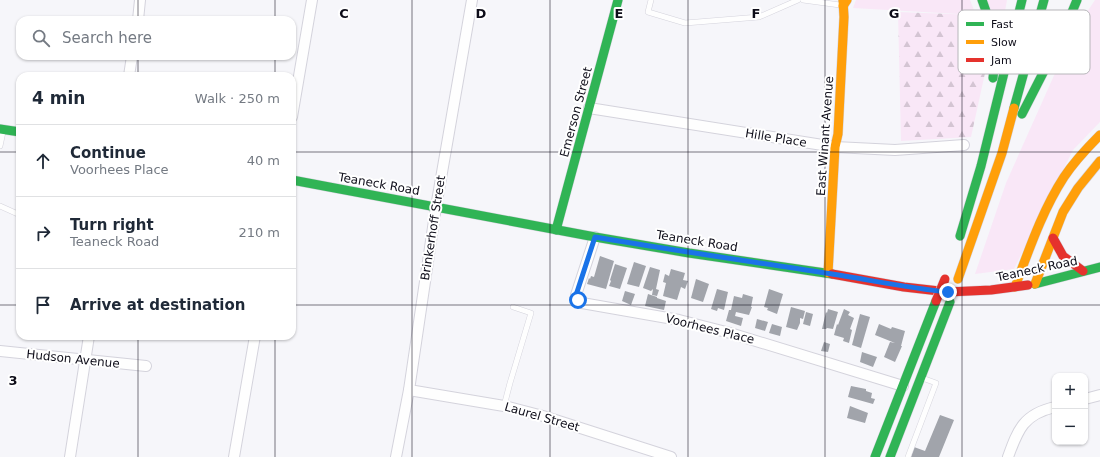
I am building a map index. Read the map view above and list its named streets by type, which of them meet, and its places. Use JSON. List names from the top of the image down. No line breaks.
{"streets":{"main road":["Emerson Street","East Winant Avenue","Teaneck Road"],"street":["Hille Place","Brinkerhoff Street","Voorhees Place","Hudson Avenue","Laurel Street"]},"crossings":[["Emerson Street","Hille Place"],["Emerson Street","Teaneck Road"],["East Winant Avenue","Hille Place"],["East Winant Avenue","Teaneck Road"],["Teaneck Road","Brinkerhoff Street"],["Teaneck Road","Voorhees Place"],["Brinkerhoff Street","Laurel Street"]],"legend":["Fast","Slow","Jam"],"page":{"search":"Search here","heading":["4 min","Walk · 250 m"],"list":[["Continue","Voorhees Place","40 m"],["Turn right","Teaneck Road","210 m"],"Arrive at destination"],"map_buttons":["+","−"]},"grid":{"columns":["C","D","E","F","G"],"rows":["3"]}}
